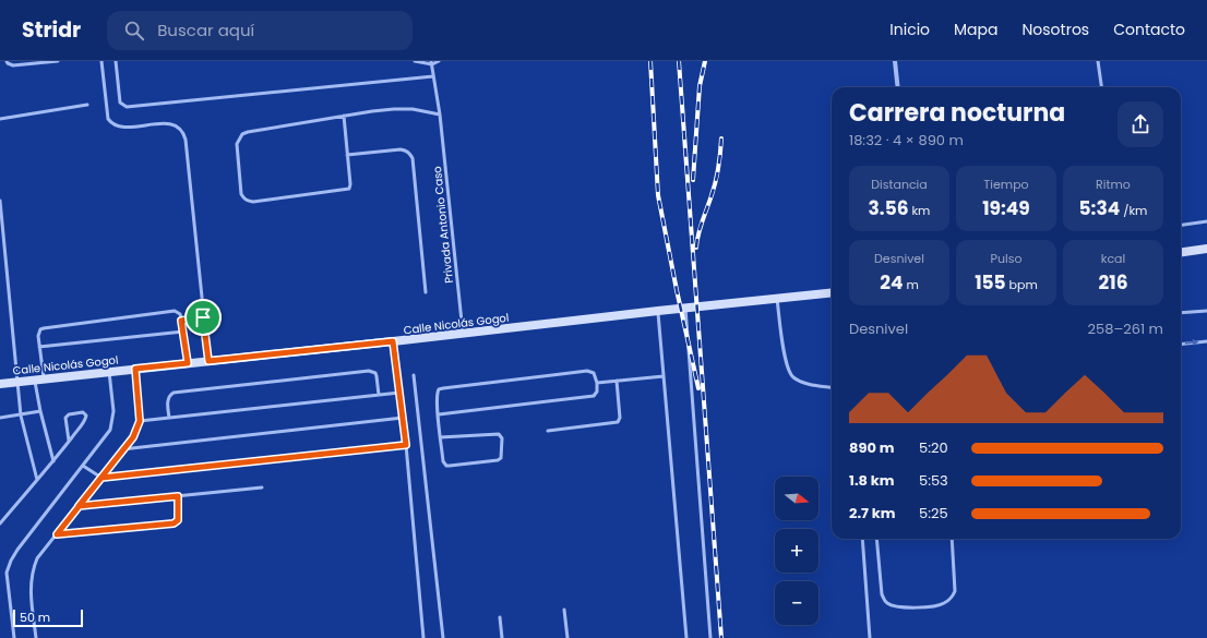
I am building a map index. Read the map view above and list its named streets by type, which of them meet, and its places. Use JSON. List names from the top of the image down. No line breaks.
{"streets":{"street":["Calle Nicolás Gogol"],"lane":["Privada Antonio Caso"]},"crossings":[["Privada Antonio Caso","Calle Nicolás Gogol"]],"scale_bar":"50 m","north":"right","page":{"header":"Stridr","search":"Buscar aquí","nav":["Inicio","Mapa","Nosotros","Contacto"],"heading":["Carrera nocturna","18:32 · 4 × 890 m"],"stats":[["Distancia","3.56 km"],["Tiempo","19:49"],["Ritmo","5:34 /km"],["Desnivel","24 m"],["Pulso","155 bpm"],["kcal","216"]],"chart":["Desnivel","258–261 m"],"list":[{"name":"890 m","note":"5:20"},{"name":"1.8 km","note":"5:53"},{"name":"2.7 km","note":"5:25"}],"map_buttons":["+","−"],"scale":"50 m"}}
